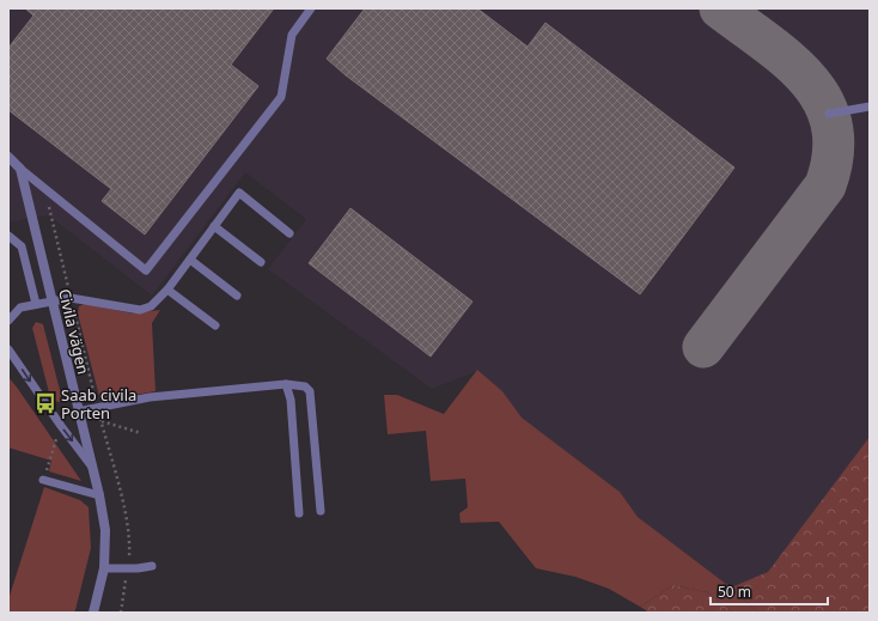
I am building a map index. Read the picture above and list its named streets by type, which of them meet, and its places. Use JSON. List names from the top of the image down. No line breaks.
{"streets":{"street":["Civila vägen"]},"places":{"bus stop":["Saab civila Porten"]},"scale_bar":"50 m"}
